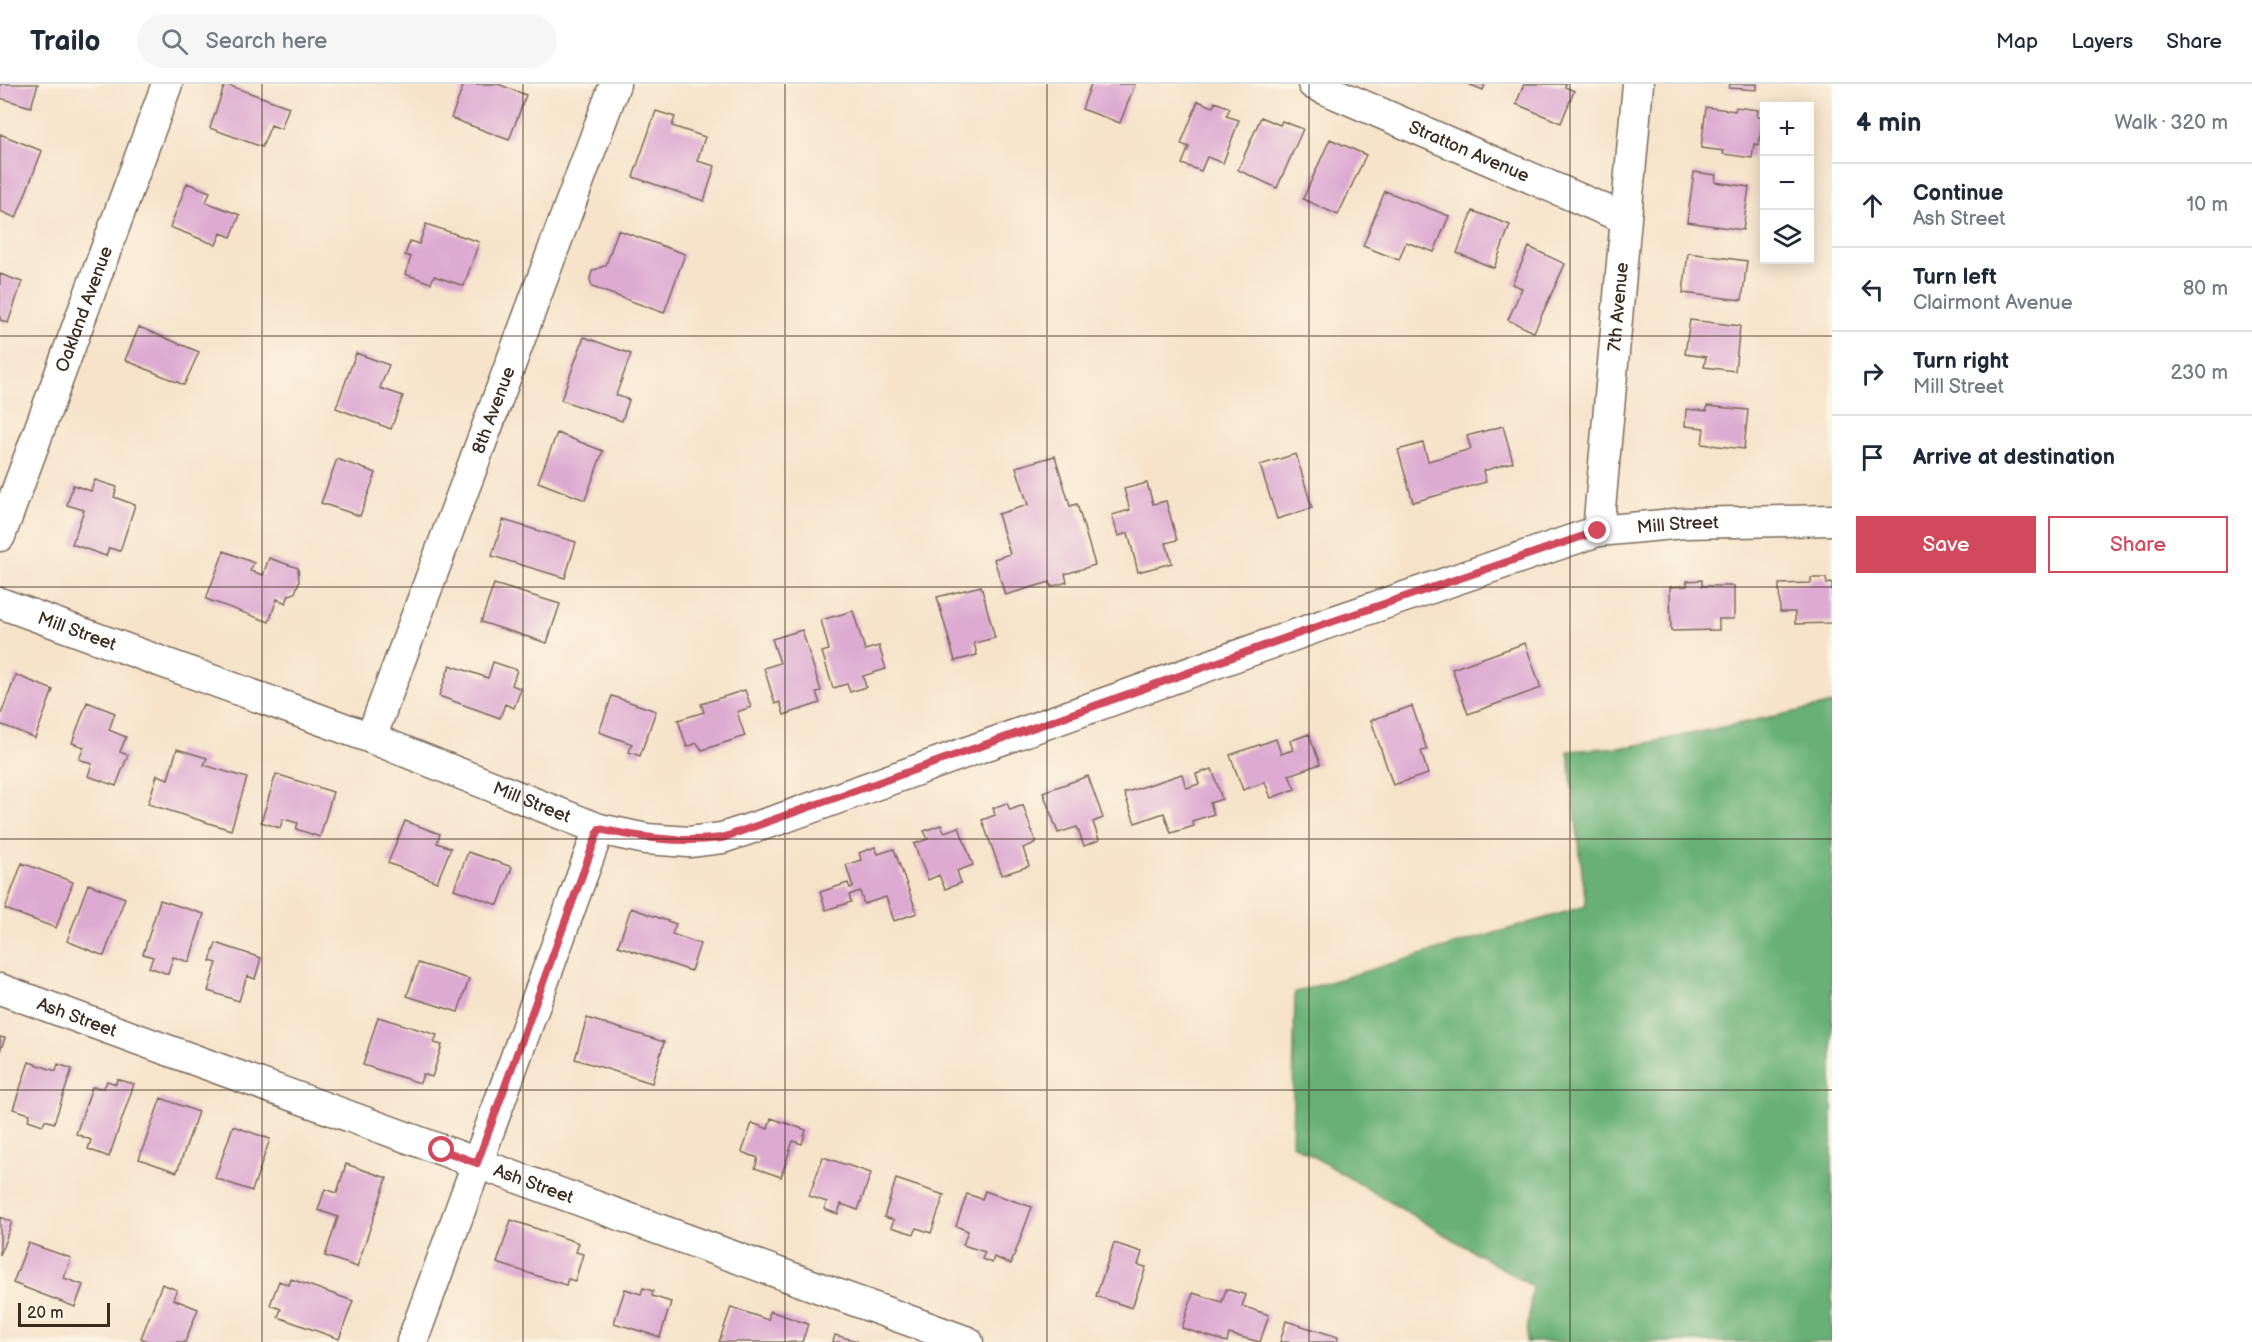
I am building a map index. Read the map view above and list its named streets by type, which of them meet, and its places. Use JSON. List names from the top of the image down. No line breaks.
{"streets":{"street":["Stratton Avenue","7th Avenue","Oakland Avenue","8th Avenue","Mill Street","Ash Street"]},"crossings":[["Stratton Avenue","7th Avenue"],["7th Avenue","Mill Street"],["8th Avenue","Mill Street"]],"scale_bar":"20 m","page":{"header":"Trailo","search":"Search here","nav":["Map","Layers","Share"],"heading":["4 min","Walk · 320 m"],"map_buttons":["+","−"],"list":[["Continue","Ash Street","10 m"],["Turn left","Clairmont Avenue","80 m"],["Turn right","Mill Street","230 m"],"Arrive at destination"],"buttons":["Save","Share"],"scale":"20 m"}}
